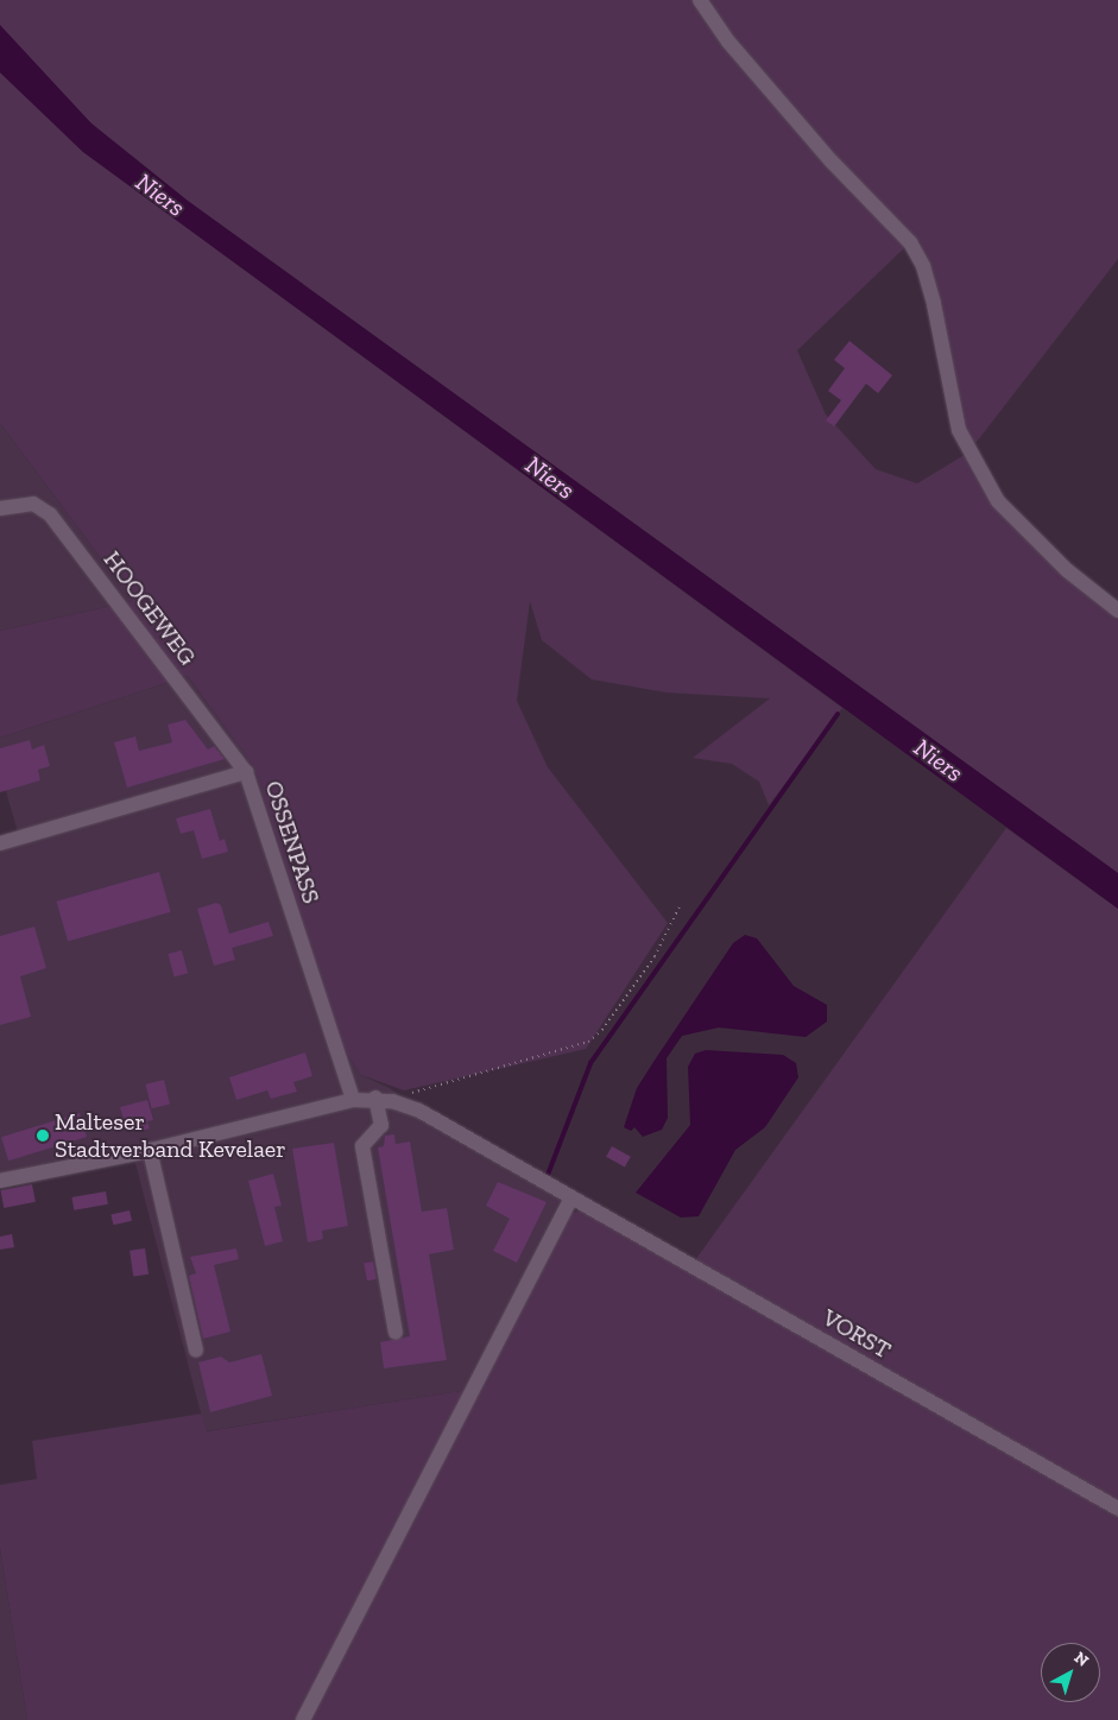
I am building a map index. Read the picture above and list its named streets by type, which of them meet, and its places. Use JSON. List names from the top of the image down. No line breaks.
{"streets":{"street":["HOOGEWEG","OSSENPASS","VORST"]},"crossings":[["HOOGEWEG","OSSENPASS"]],"water":["Niers"],"places":["Malteser Stadtverband Kevelaer"],"north":"top right"}
